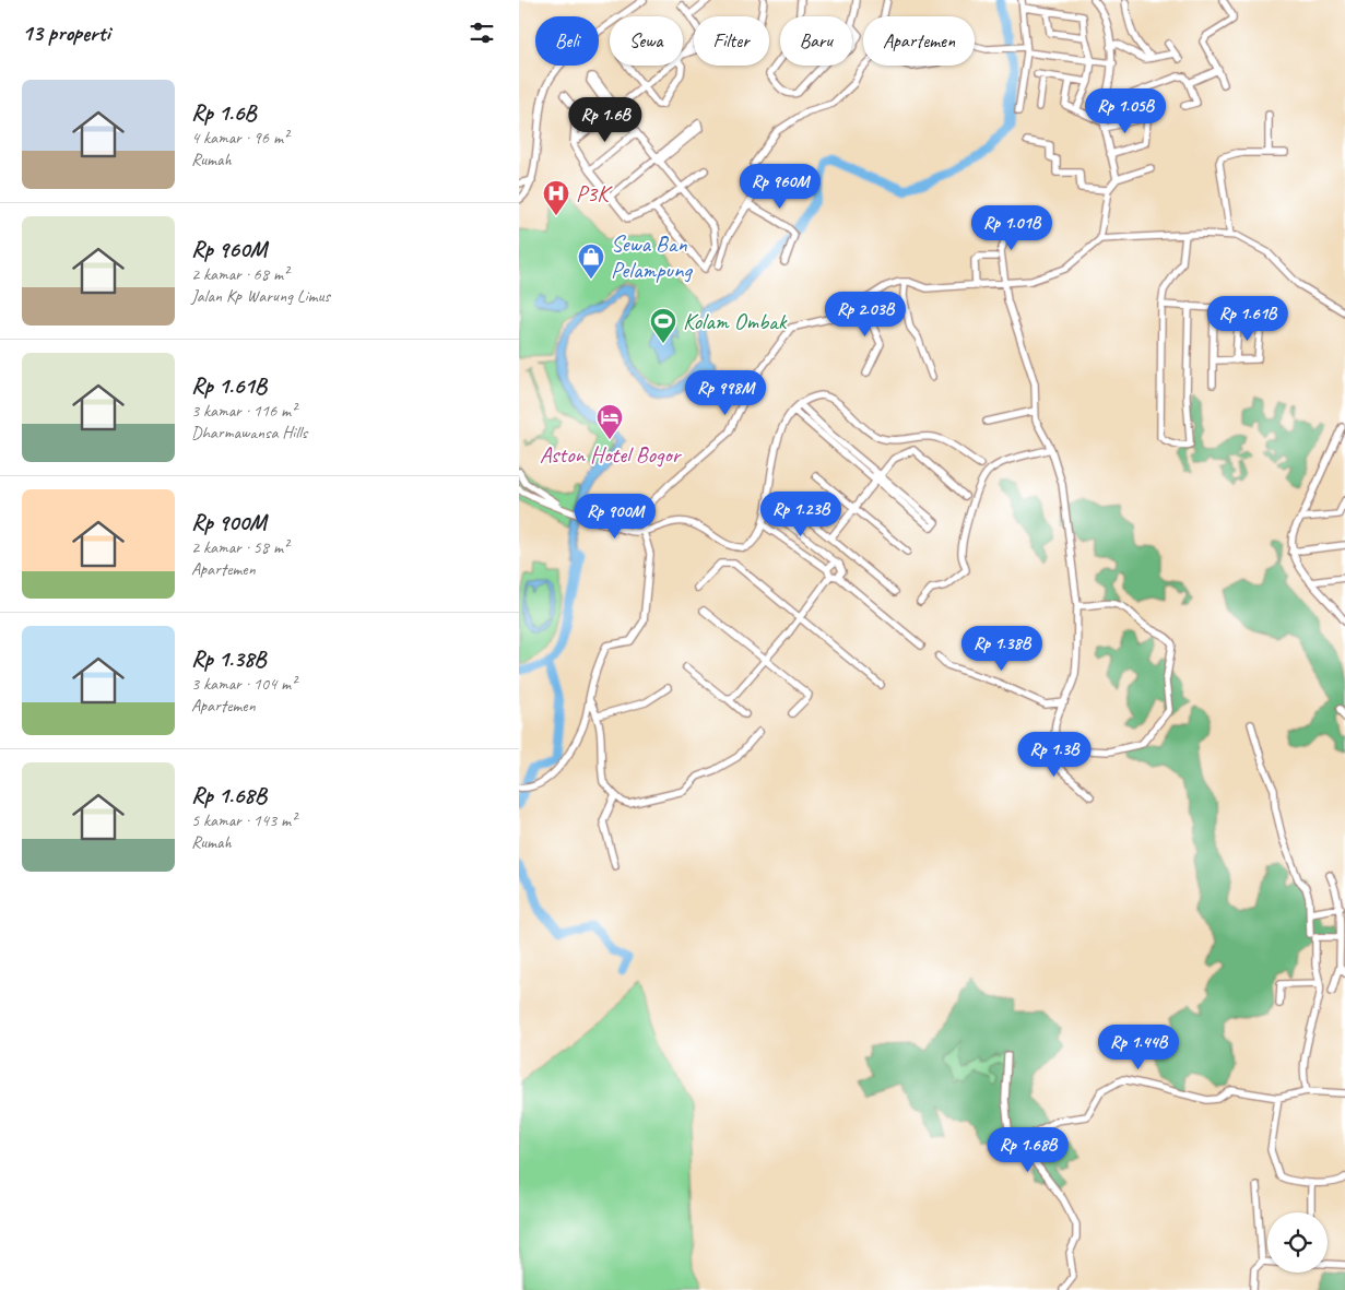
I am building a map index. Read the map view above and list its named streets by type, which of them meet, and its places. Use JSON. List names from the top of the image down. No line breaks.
{"places":{"hospital":["P3K"],"shop":["Sewa Ban Pelampung"],"sports":["Kolam Ombak"],"hotel":["Aston Hotel Bogor"]},"page":{"heading":"13 properti","chip":["Beli","Sewa","Filter","Baru","Apartemen"],"list":[{"name":"Rp 1.6B","note":"4 kamar · 96 m² · Rumah"},{"name":"Rp 960M","note":"2 kamar · 68 m² · Jalan Kp Warung Limus"},{"name":"Rp 1.61B","note":"3 kamar · 116 m² · Dharmawansa Hills"},{"name":"Rp 900M","note":"2 kamar · 58 m² · Apartemen"},{"name":"Rp 1.38B","note":"3 kamar · 104 m² · Apartemen"},{"name":"Rp 1.68B","note":"5 kamar · 143 m² · Rumah"}],"price":["Rp 1.05B","Rp 1.6B","Rp 960M","Rp 1.01B","Rp 2.03B","Rp 1.61B","Rp 998M","Rp 1.23B","Rp 900M","Rp 1.38B","Rp 1.3B","Rp 1.44B","Rp 1.68B"]}}
